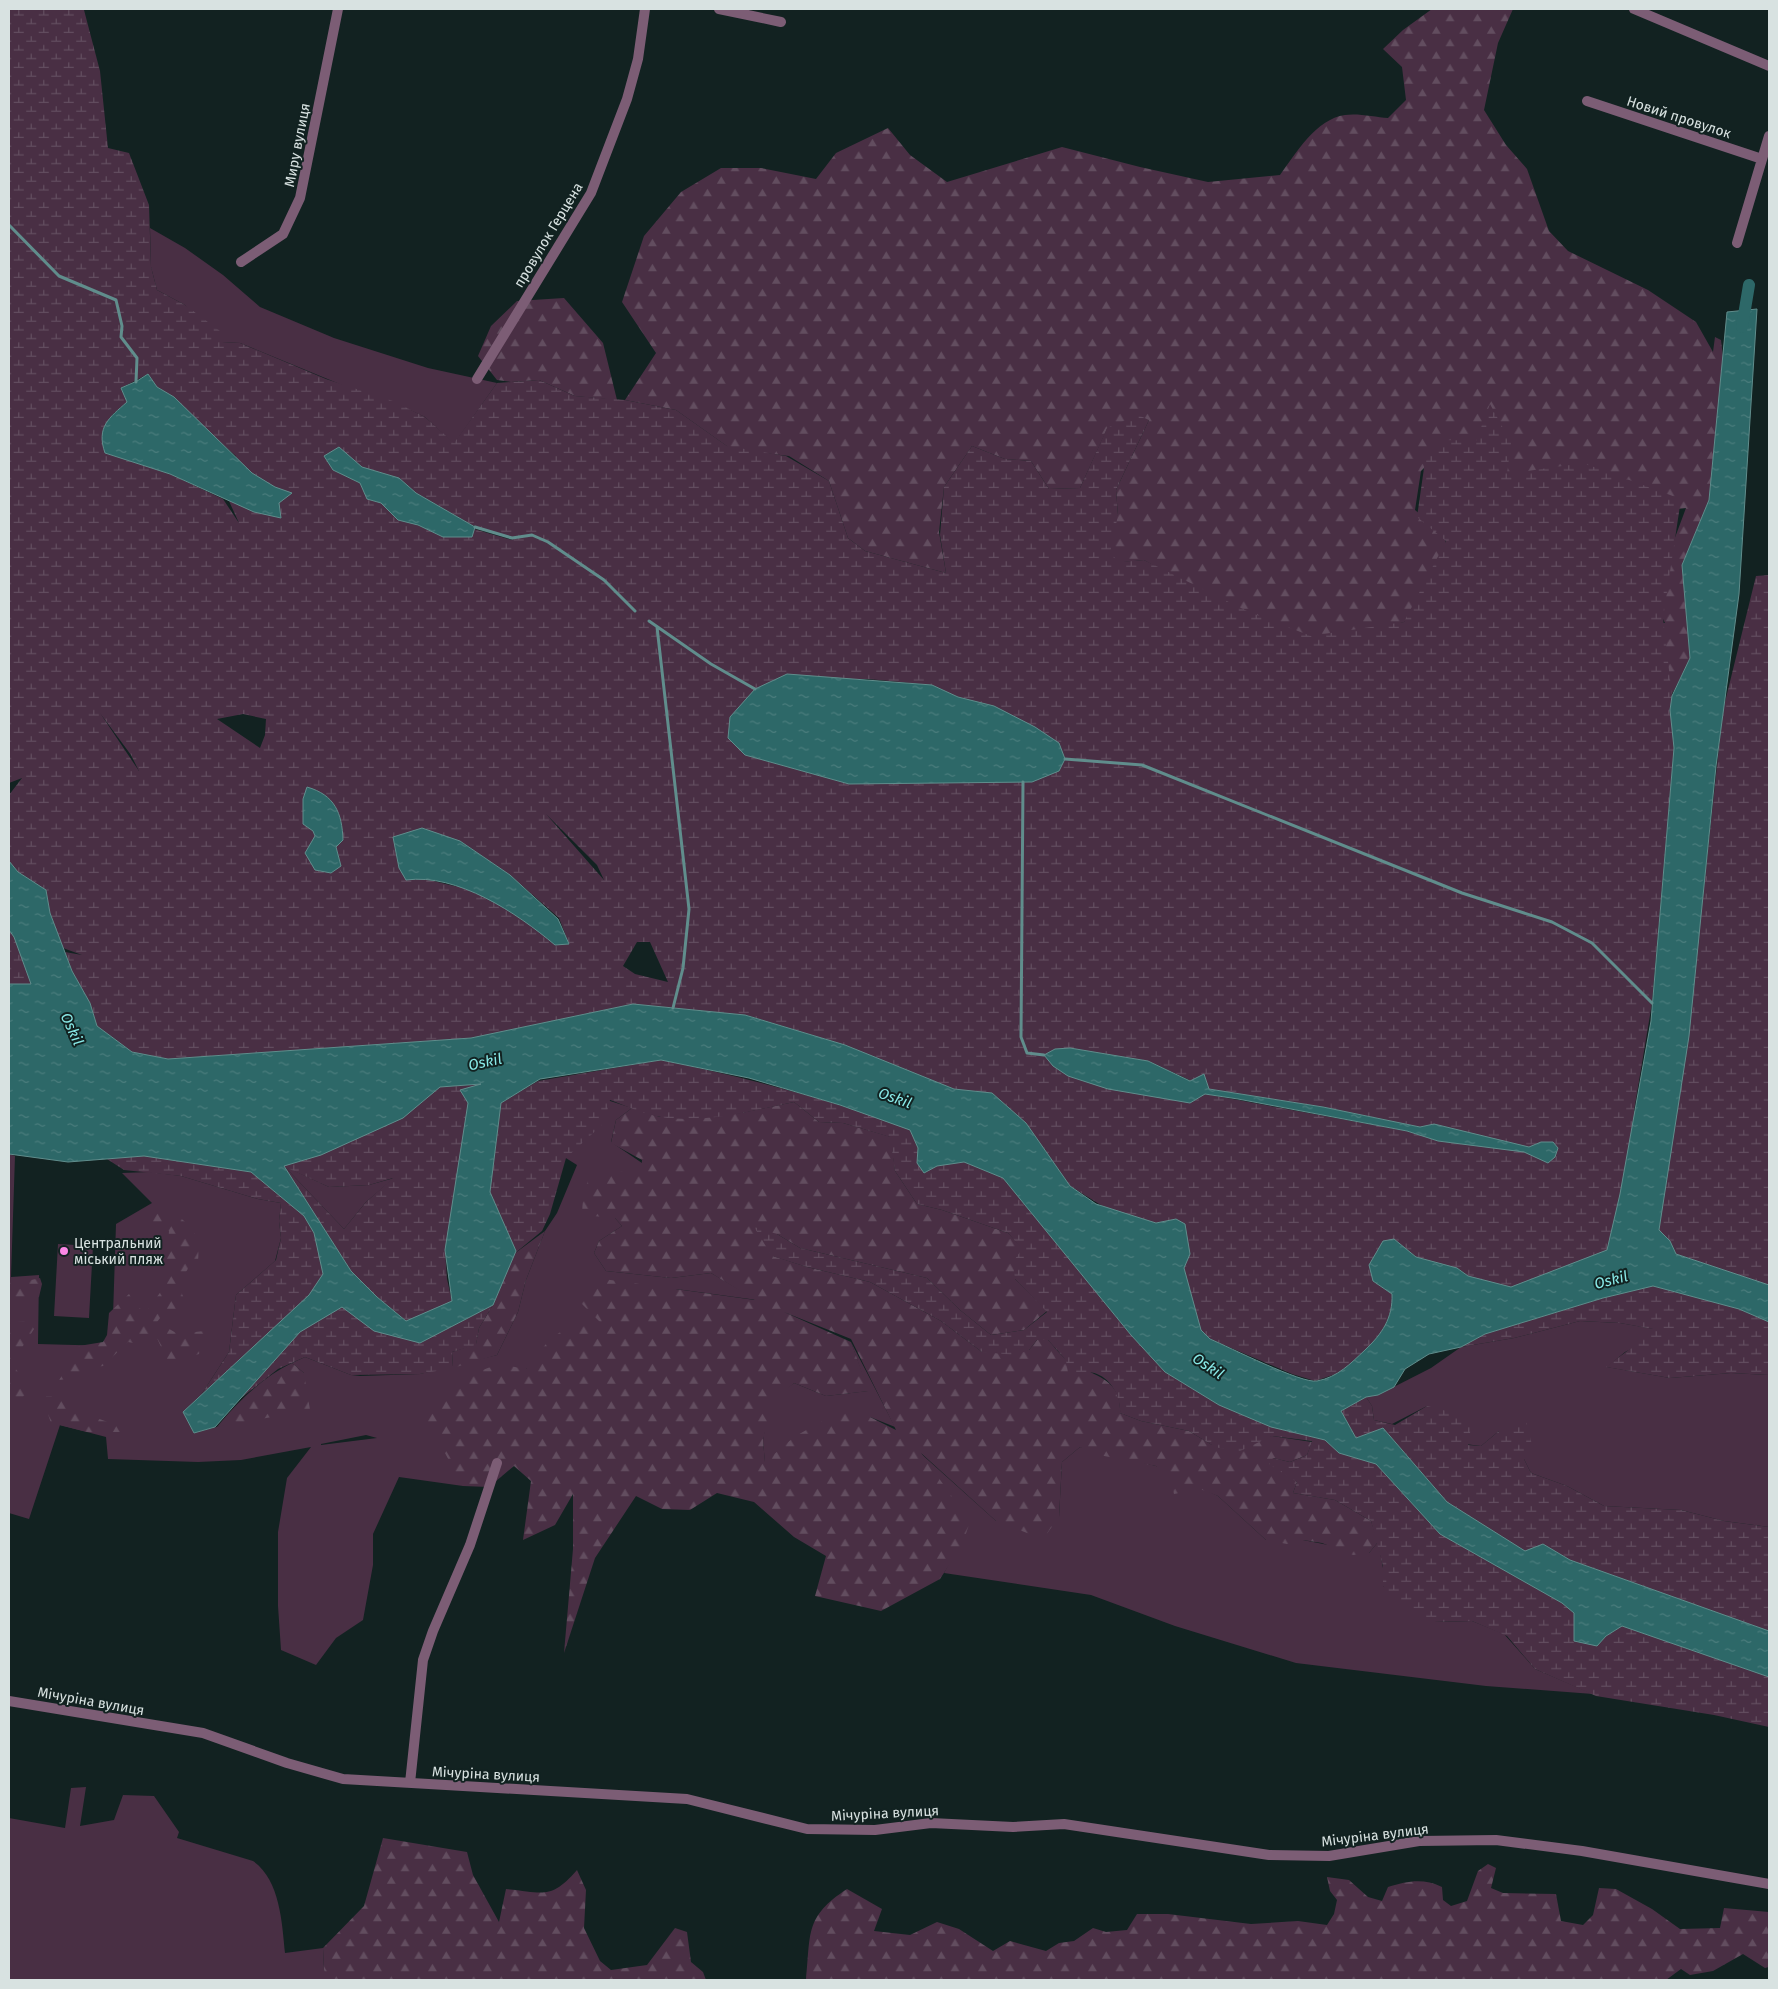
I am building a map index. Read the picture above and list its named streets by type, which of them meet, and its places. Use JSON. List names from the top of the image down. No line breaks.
{"streets":{"street":["Новий провулок","Миру вулиця","провулок Герцена","Мічуріна вулиця"]},"water":["Oskil"],"places":["Центральний міський пляж"]}
